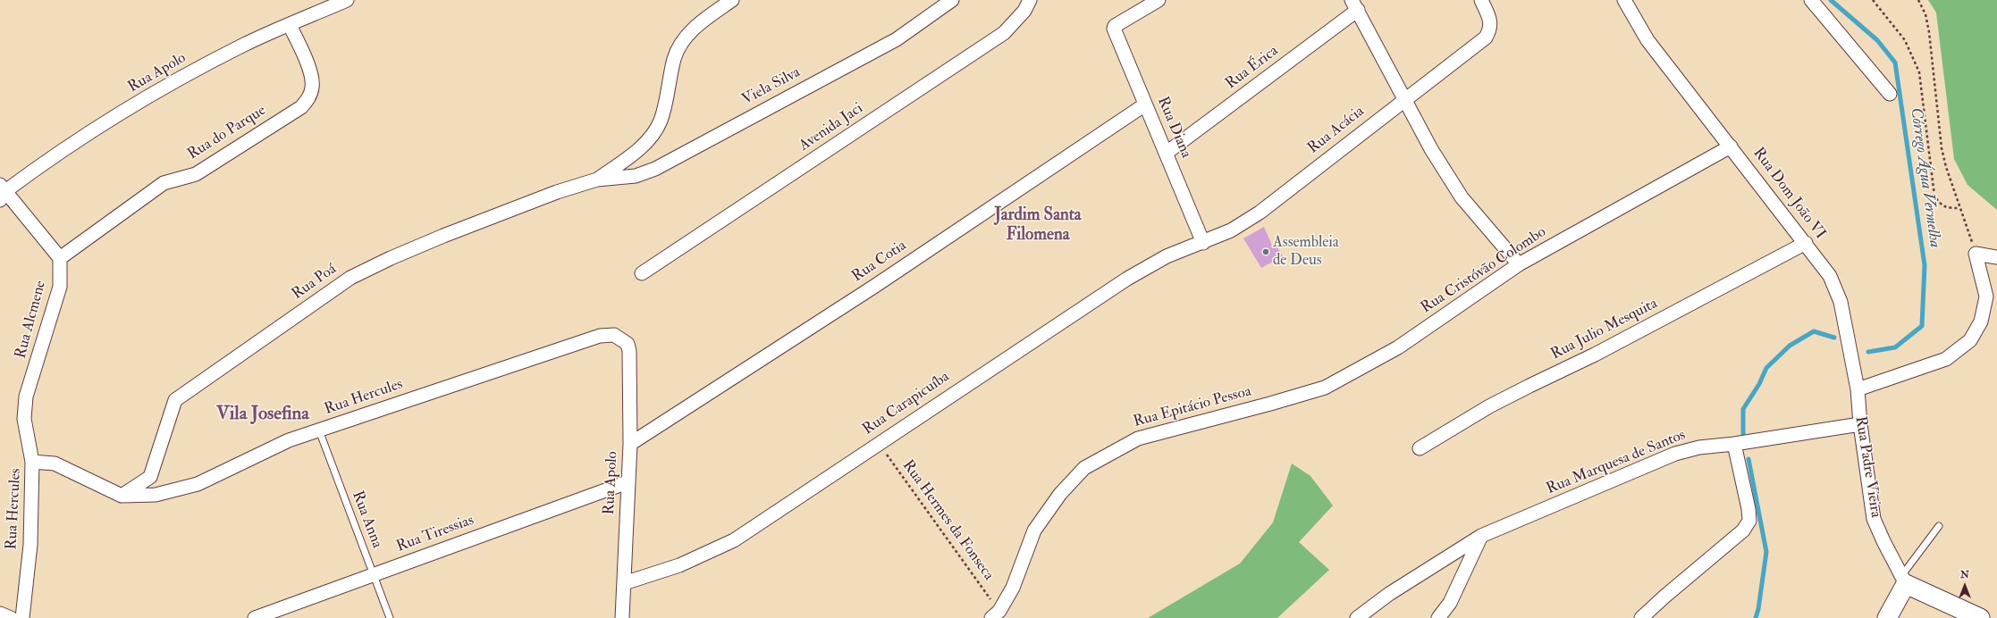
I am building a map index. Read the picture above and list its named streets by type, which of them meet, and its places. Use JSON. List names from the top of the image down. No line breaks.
{"streets":{"street":["Rua Érica","Rua Apolo","Viela Silva","Avenida Jaci","Rua Diana","Rua Acácia","Rua do Parque","Rua Dom João VI","Rua Cotia","Rua Cristóvão Colombo","Rua Poá","Rua Alcmene","Rua Julio Mesquita","Rua Hercules","Rua Carapicuíba","Rua Epitácio Pessoa","Rua Marquesa de Santos","Rua Padre Vieira","Rua Tiressias"],"lane":["Rua Anna"],"path":["Rua Hermes da Fonseca"]},"crossings":[["Rua Érica","Rua Diana"],["Rua Apolo","Rua do Parque"],["Rua Apolo","Rua Cotia"],["Rua Apolo","Rua Hercules"],["Rua Apolo","Rua Carapicuíba"],["Rua Apolo","Rua Tiressias"],["Viela Silva","Rua Poá"],["Rua Diana","Rua Acácia"],["Rua Diana","Rua Cotia"],["Rua Diana","Rua Carapicuíba"],["Rua Acácia","Rua Carapicuíba"],["Rua do Parque","Rua Alcmene"],["Rua Dom João VI","Rua Cristóvão Colombo"],["Rua Dom João VI","Rua Julio Mesquita"],["Rua Dom João VI","Rua Padre Vieira"],["Rua Cristóvão Colombo","Rua Epitácio Pessoa"],["Rua Poá","Rua Hercules"],["Rua Alcmene","Rua Hercules"],["Rua Hercules","Rua Anna"],["Rua Carapicuíba","Rua Hermes da Fonseca"],["Rua Epitácio Pessoa","Rua Hermes da Fonseca"],["Rua Marquesa de Santos","Rua Padre Vieira"],["Rua Anna","Rua Tiressias"]],"districts":["Jardim Santa Filomena","Vila Josefina"],"water":["Córrego Água Vermelha"],"places":["Assembleia de Deus"],"north":"top"}
